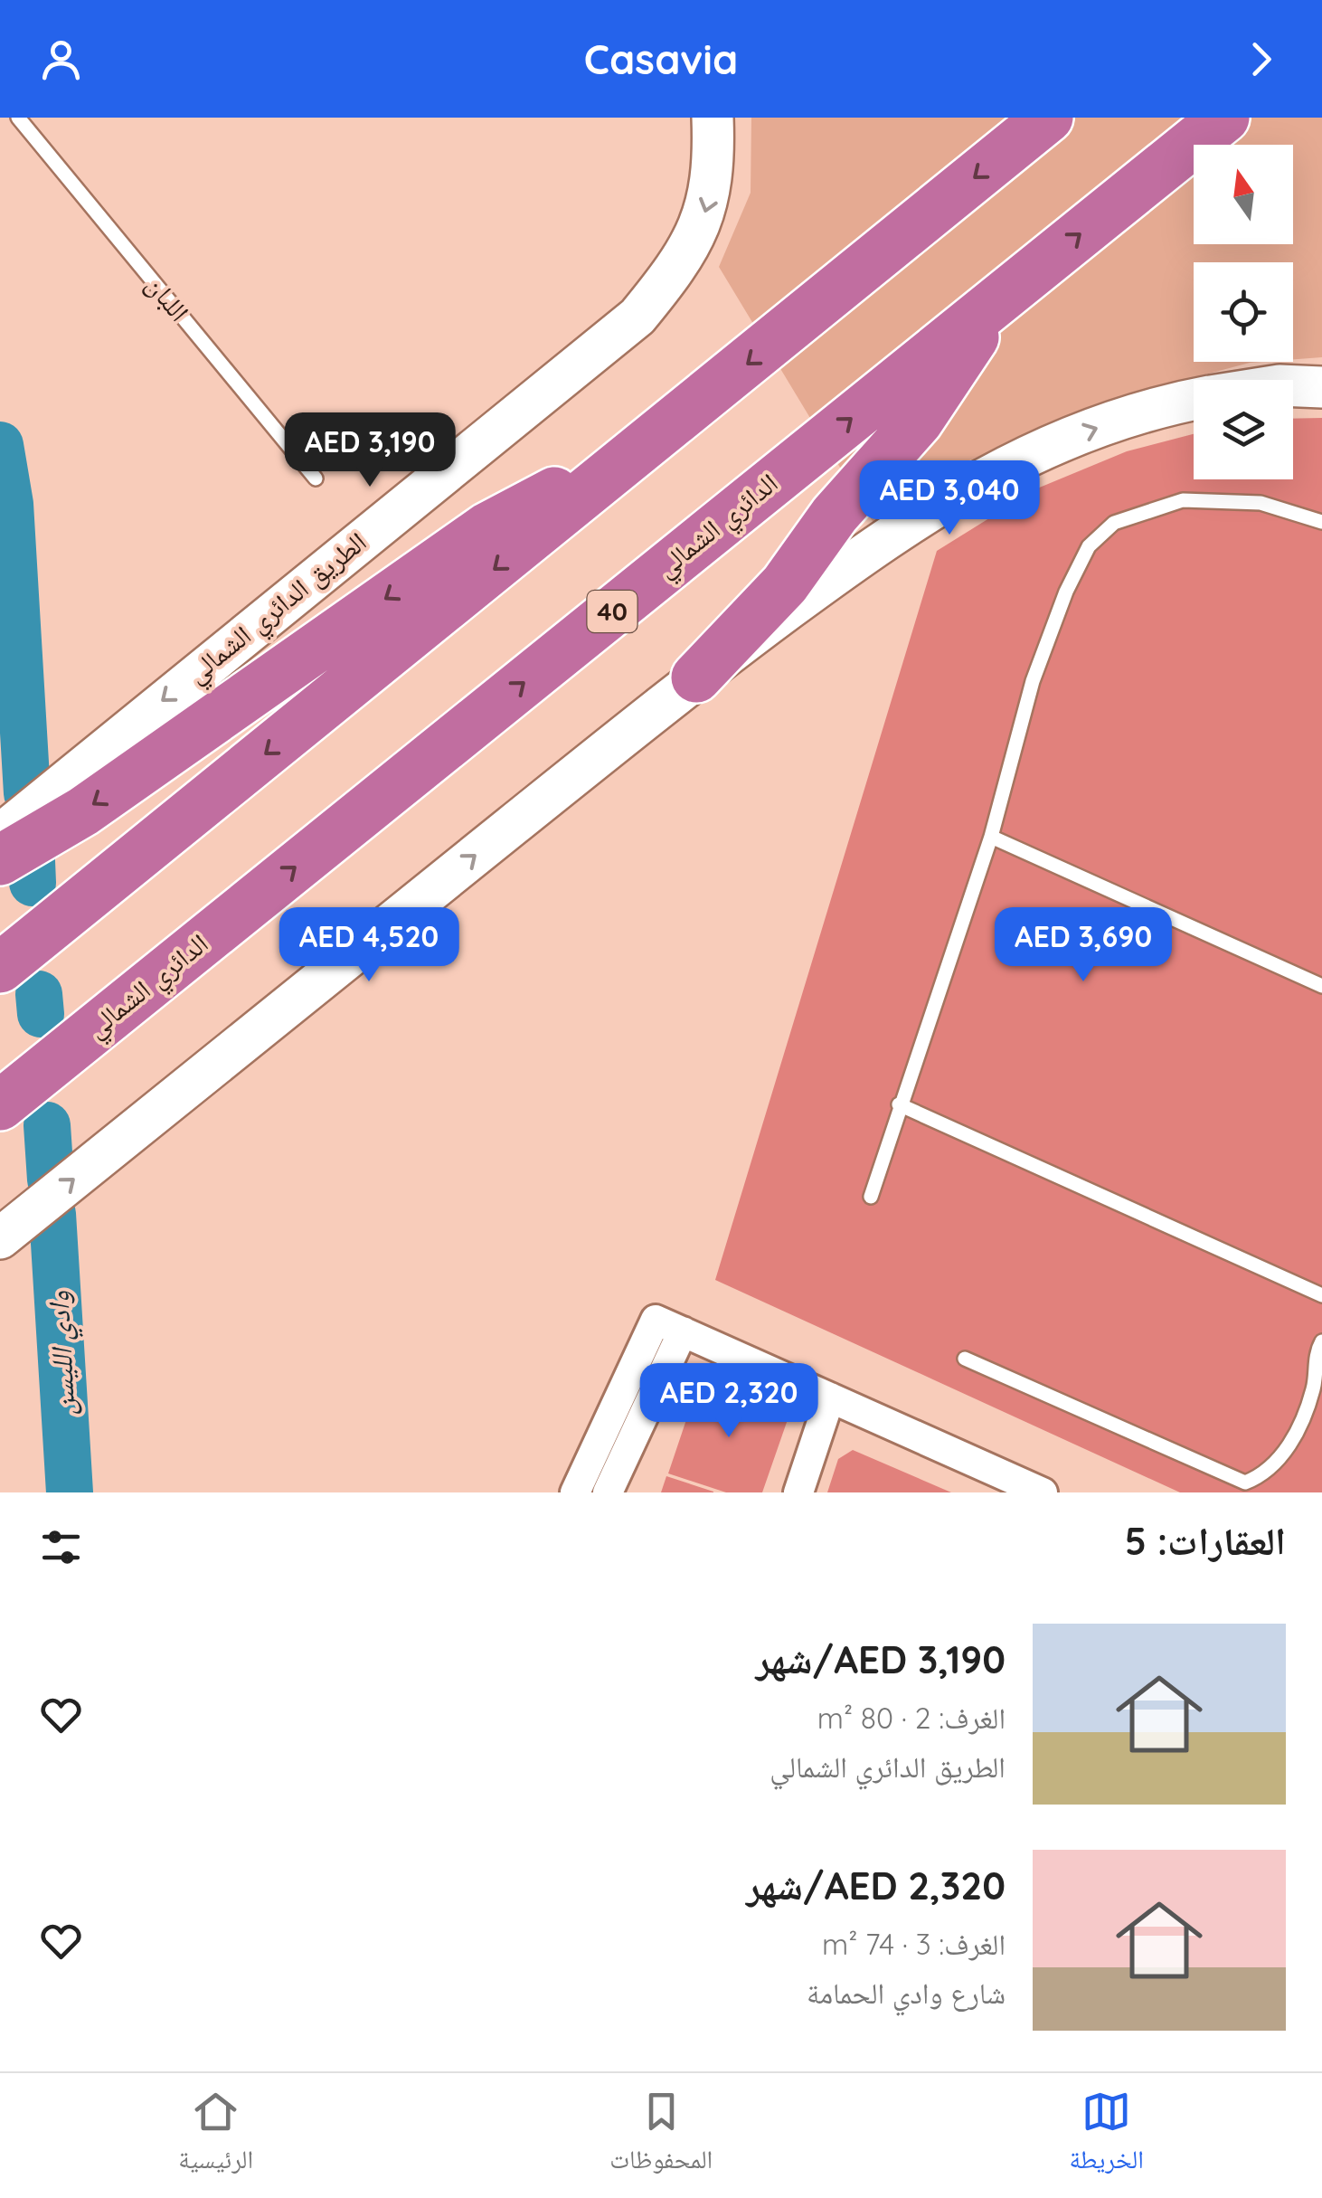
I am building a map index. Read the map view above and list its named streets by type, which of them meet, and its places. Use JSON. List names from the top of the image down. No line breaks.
{"streets":{"highway":["الدائري الشمالي","40"],"main road":["الطريق الدائري الشمالي"],"lane":["اللبان"]},"water":["وادي الليسن"],"north":"top","page":{"header":"Casavia","price":["AED 3,190","AED 3,040","AED 4,520","AED 3,690","AED 2,320"],"heading":"العقارات: 5","list":[{"name":"AED 3,190/شهر","note":"الغرف: 2 · 80 m² · الطريق الدائري الشمالي"},{"name":"AED 2,320/شهر","note":"الغرف: 3 · 74 m² · شارع وادي الحمامة"}],"tabs":["الخريطة","المحفوظات","الرئيسية"]}}
